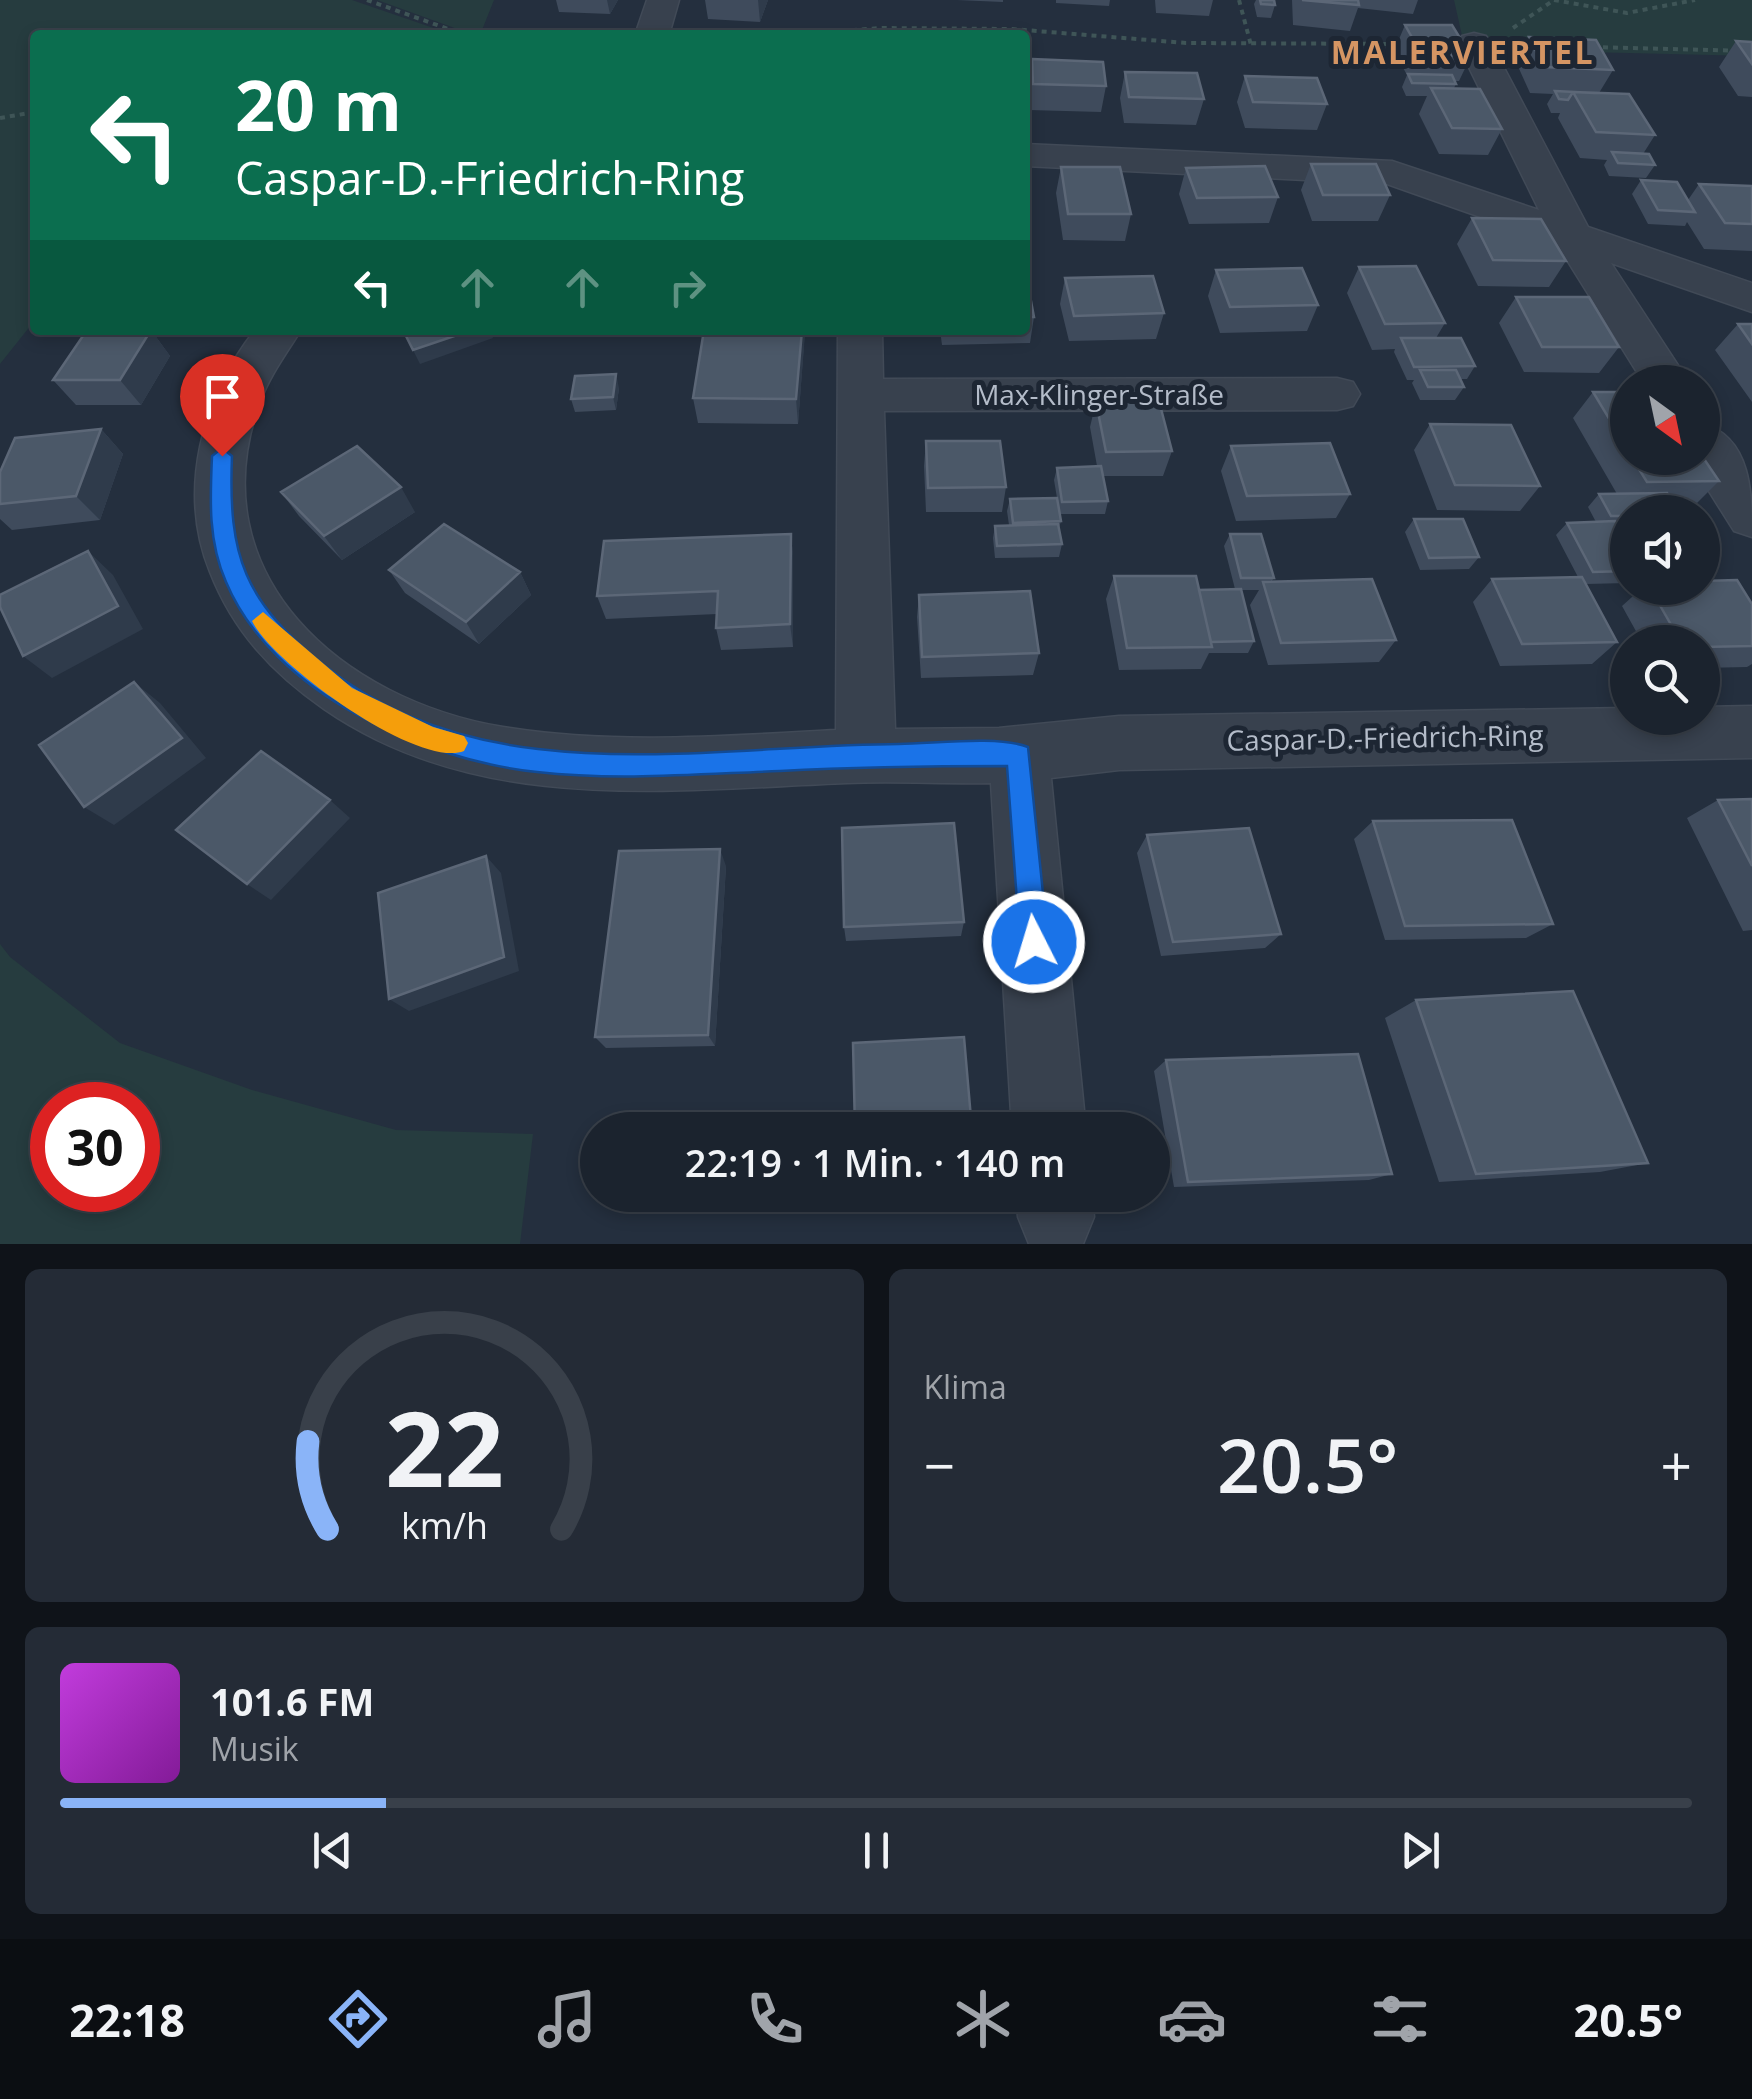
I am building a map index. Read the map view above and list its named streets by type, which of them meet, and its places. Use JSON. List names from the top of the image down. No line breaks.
{"streets":{"street":["Max-Klinger-Straße","Caspar-D.-Friedrich-Ring"]},"districts":["MALERVIERTEL"],"north":"bottom right","page":{"turn":["20 m","Caspar-D.-Friedrich-Ring"],"limit":"30","trip":"22:19 · 1 Min. · 140 m","tile":"Klima","heat":["−","20.5°","+"],"song":["101.6 FM","Musik"],"tabs":["22:18","20.5°"],"gauge":["22","km/h"]}}
